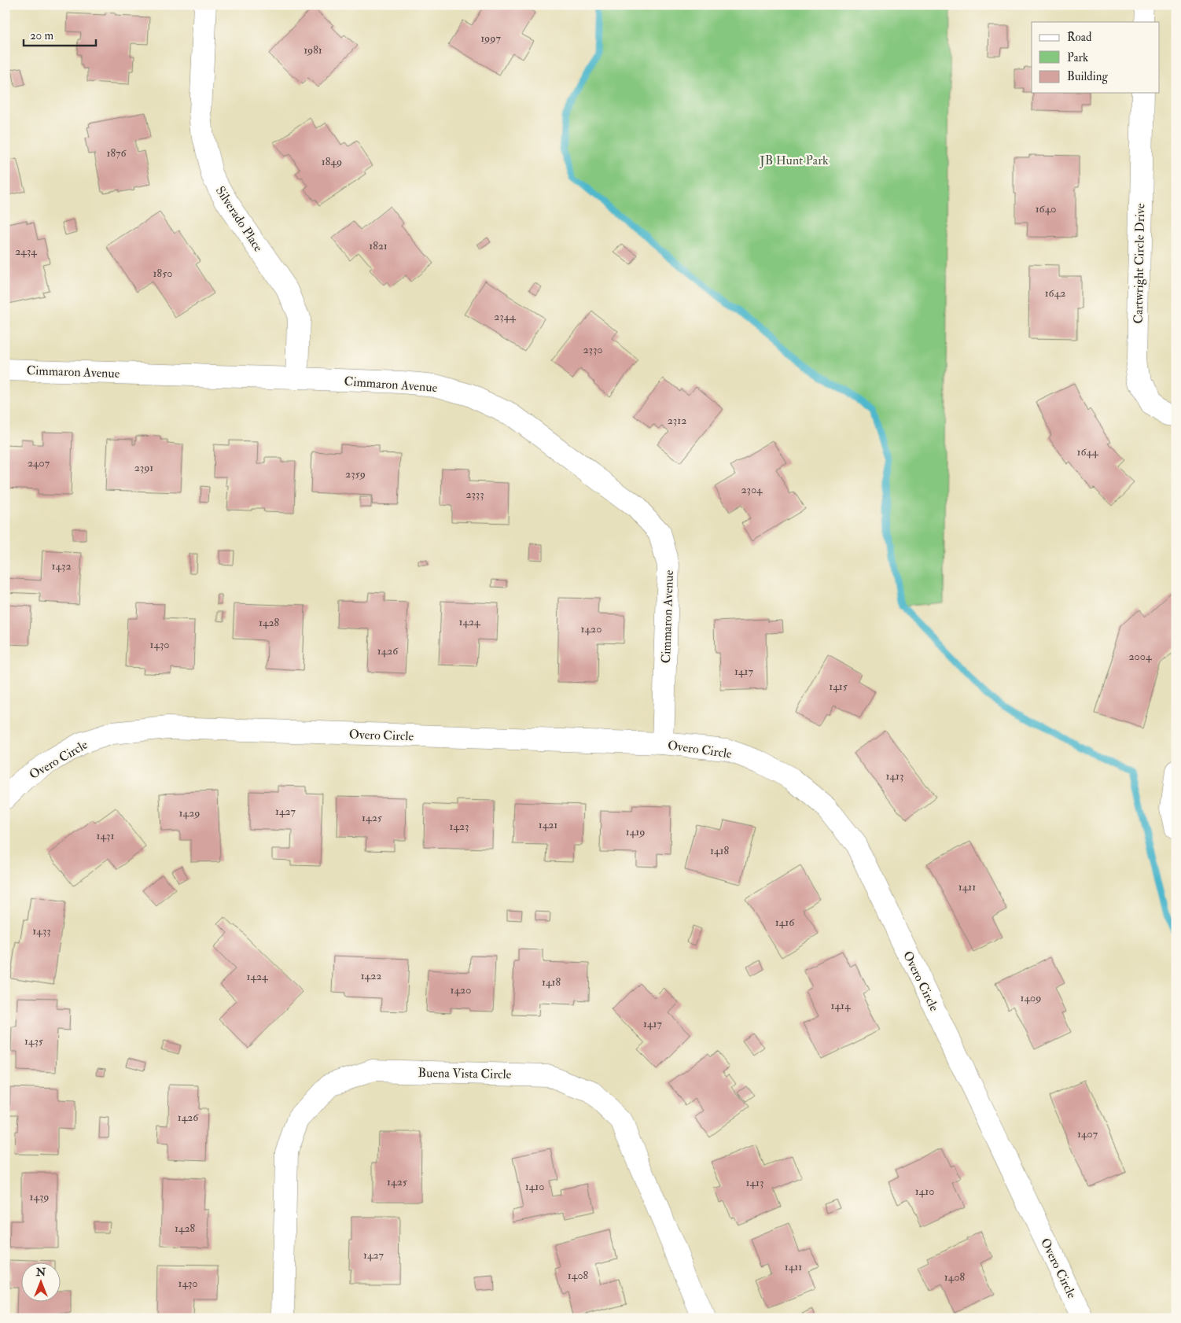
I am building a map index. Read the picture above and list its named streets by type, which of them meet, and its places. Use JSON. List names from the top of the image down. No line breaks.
{"streets":{"street":["Silverado Place","Cartwright Circle Drive","Cimmaron Avenue","Overo Circle","Buena Vista Circle"]},"crossings":[["Silverado Place","Cimmaron Avenue"],["Cimmaron Avenue","Overo Circle"]],"parks":["JB Hunt Park"],"house_numbers":["1997","1981","1876","1849","1640","1821","2434","1850","1642","2344","2330","2312","1644","2407","2391","2359","2304","2333","1432","1424","1428","1420","1430","1426","2004","1417","1415","1413","1427","1429","1425","1421","1423","1419","1431","1418","1411","1416","1433","1422","1424","1418","1420","1409","1414","1417","1435","1426","1407","1425","1413","1410","1410","1439","1428","1427","1411","1408","1408","1430"],"legend":["Road","Park","Building"],"scale_bar":"20 m","north":"top"}
